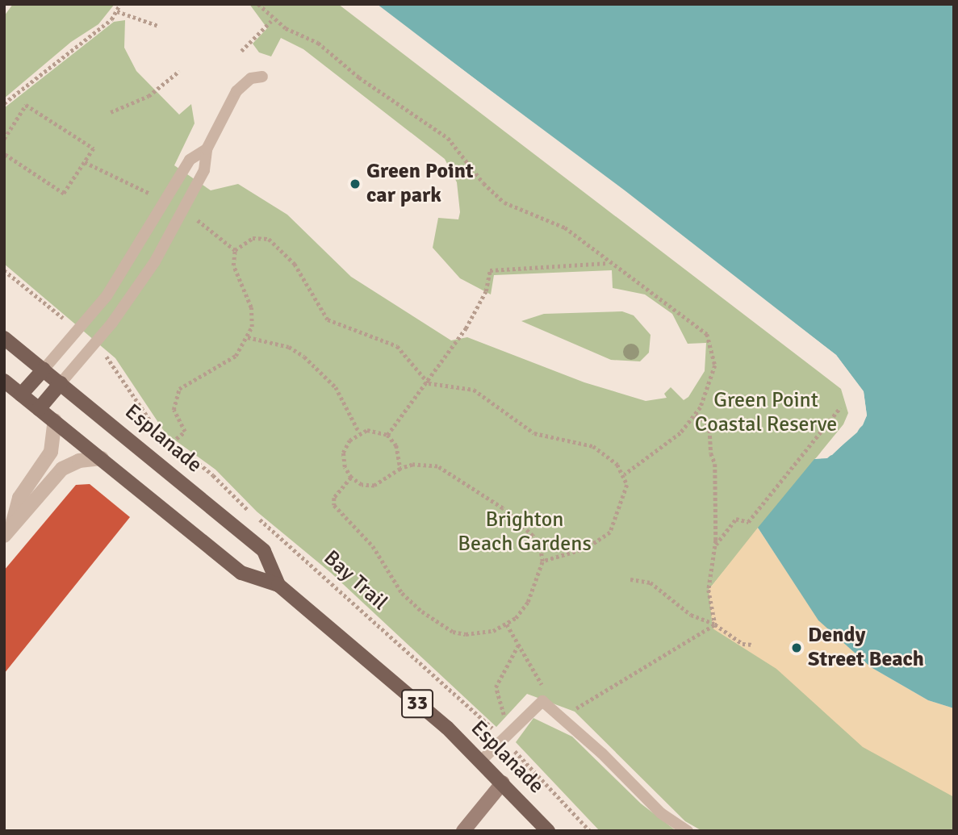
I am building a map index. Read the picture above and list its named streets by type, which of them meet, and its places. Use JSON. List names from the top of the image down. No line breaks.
{"streets":{"main road":["Esplanade","33"],"path":["Bay Trail"]},"parks":["Green Point Coastal Reserve","Brighton Beach Gardens"],"places":["Green Point car park","Dendy Street Beach"]}
